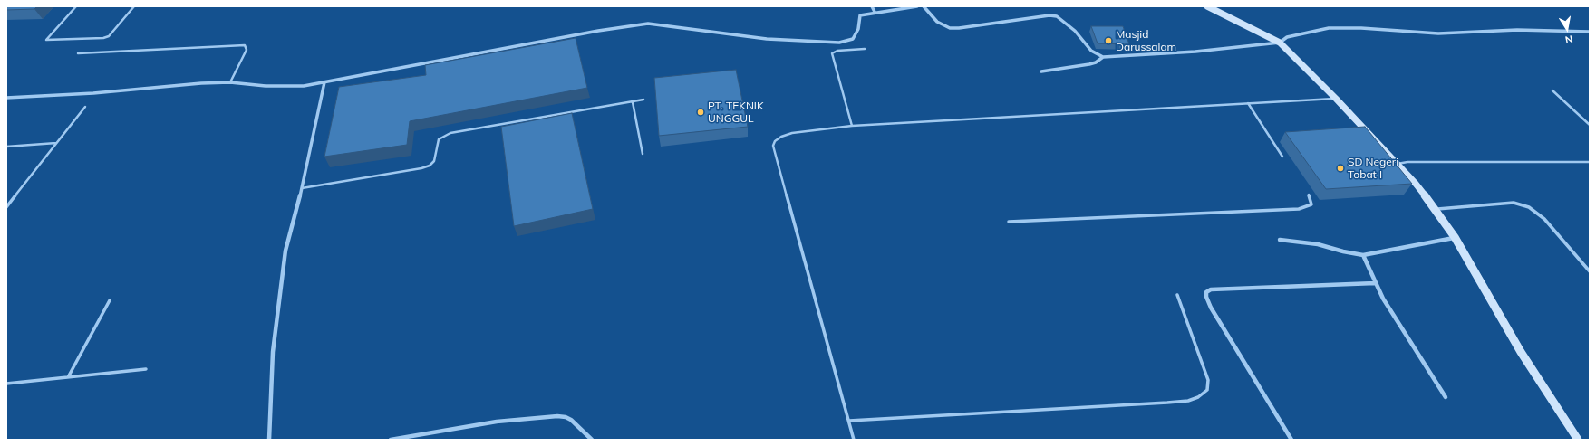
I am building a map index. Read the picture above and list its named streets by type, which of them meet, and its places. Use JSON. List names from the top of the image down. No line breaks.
{"places":["Masjid Darussalam","PT. TEKNIK UNGGUL","SD Negeri Tobat I"],"north":"bottom"}
